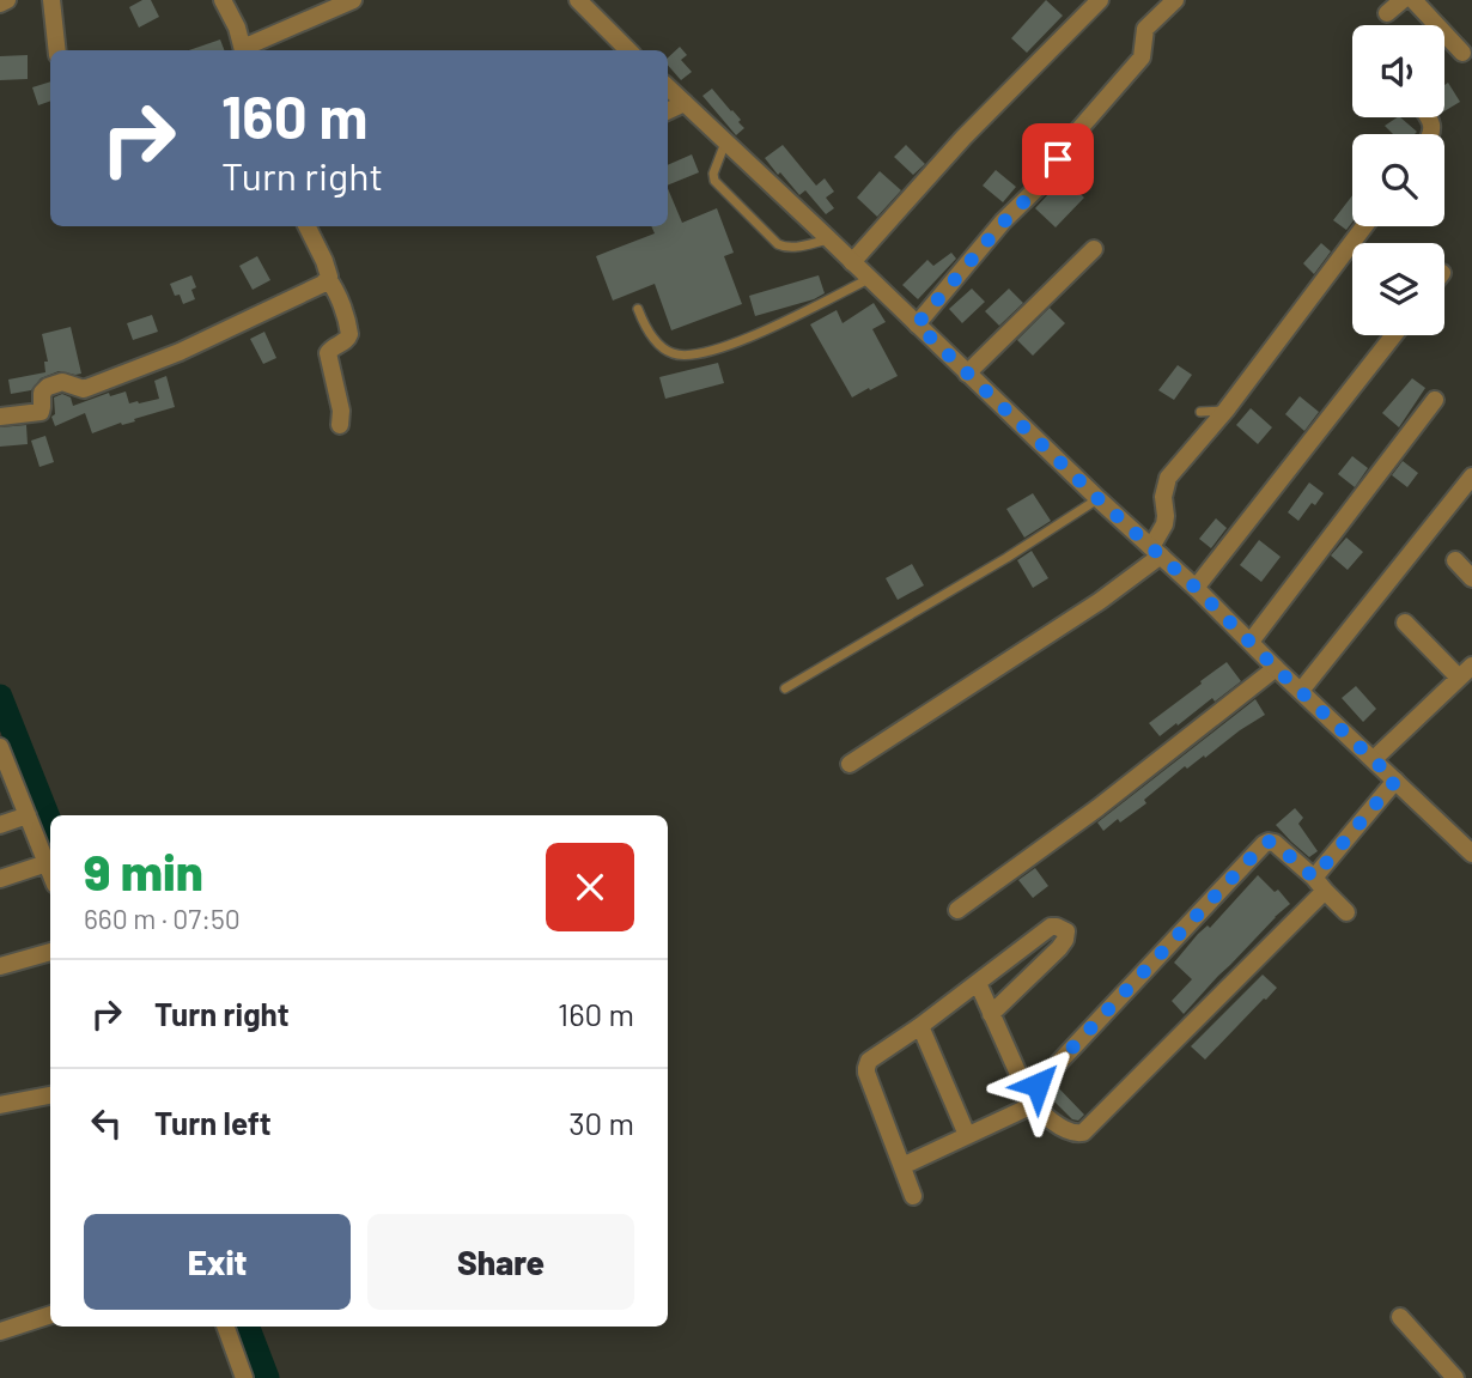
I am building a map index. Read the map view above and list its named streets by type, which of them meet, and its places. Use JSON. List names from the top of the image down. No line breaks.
{"page":{"turn":["160 m","Turn right"],"heading":["9 min","660 m · 07:50"],"list":[{"name":"Turn right","value":"160 m"},{"name":"Turn left","value":"30 m"}],"buttons":["Exit","Share"]}}
